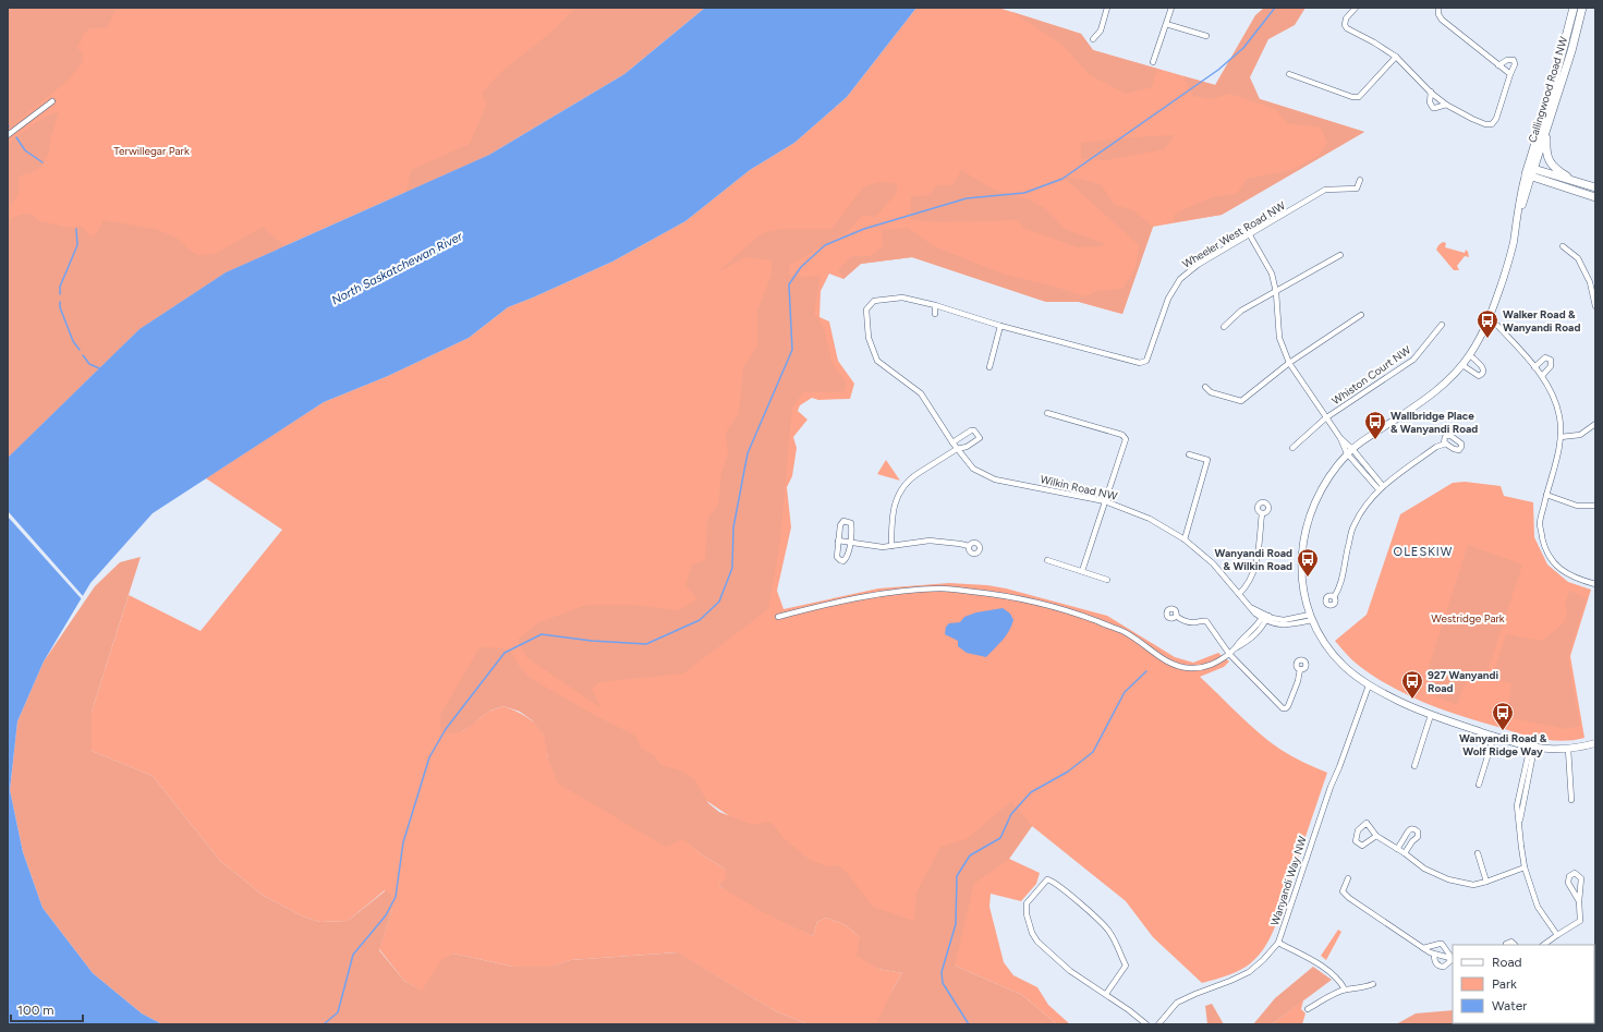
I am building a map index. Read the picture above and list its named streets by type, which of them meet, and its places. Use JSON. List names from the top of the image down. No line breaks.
{"streets":{"main road":["Callingwood Road NW"],"street":["Wheeler West Road NW","Whiston Court NW","Wilkin Road NW","Wanyandi Way NW"]},"crossings":[["Wheeler West Road NW","Wilkin Road NW"]],"districts":["OLESKIW"],"water":["North Saskatchewan River"],"parks":["Terwillegar Park","Westridge Park"],"places":{"bus stop":["Walker Road & Wanyandi Road","Wallbridge Place & Wanyandi Road","Wanyandi Road & Wilkin Road","927 Wanyandi Road","Wanyandi Road & Wolf Ridge Way"]},"legend":["Road","Park","Water"],"scale_bar":"100 m"}
